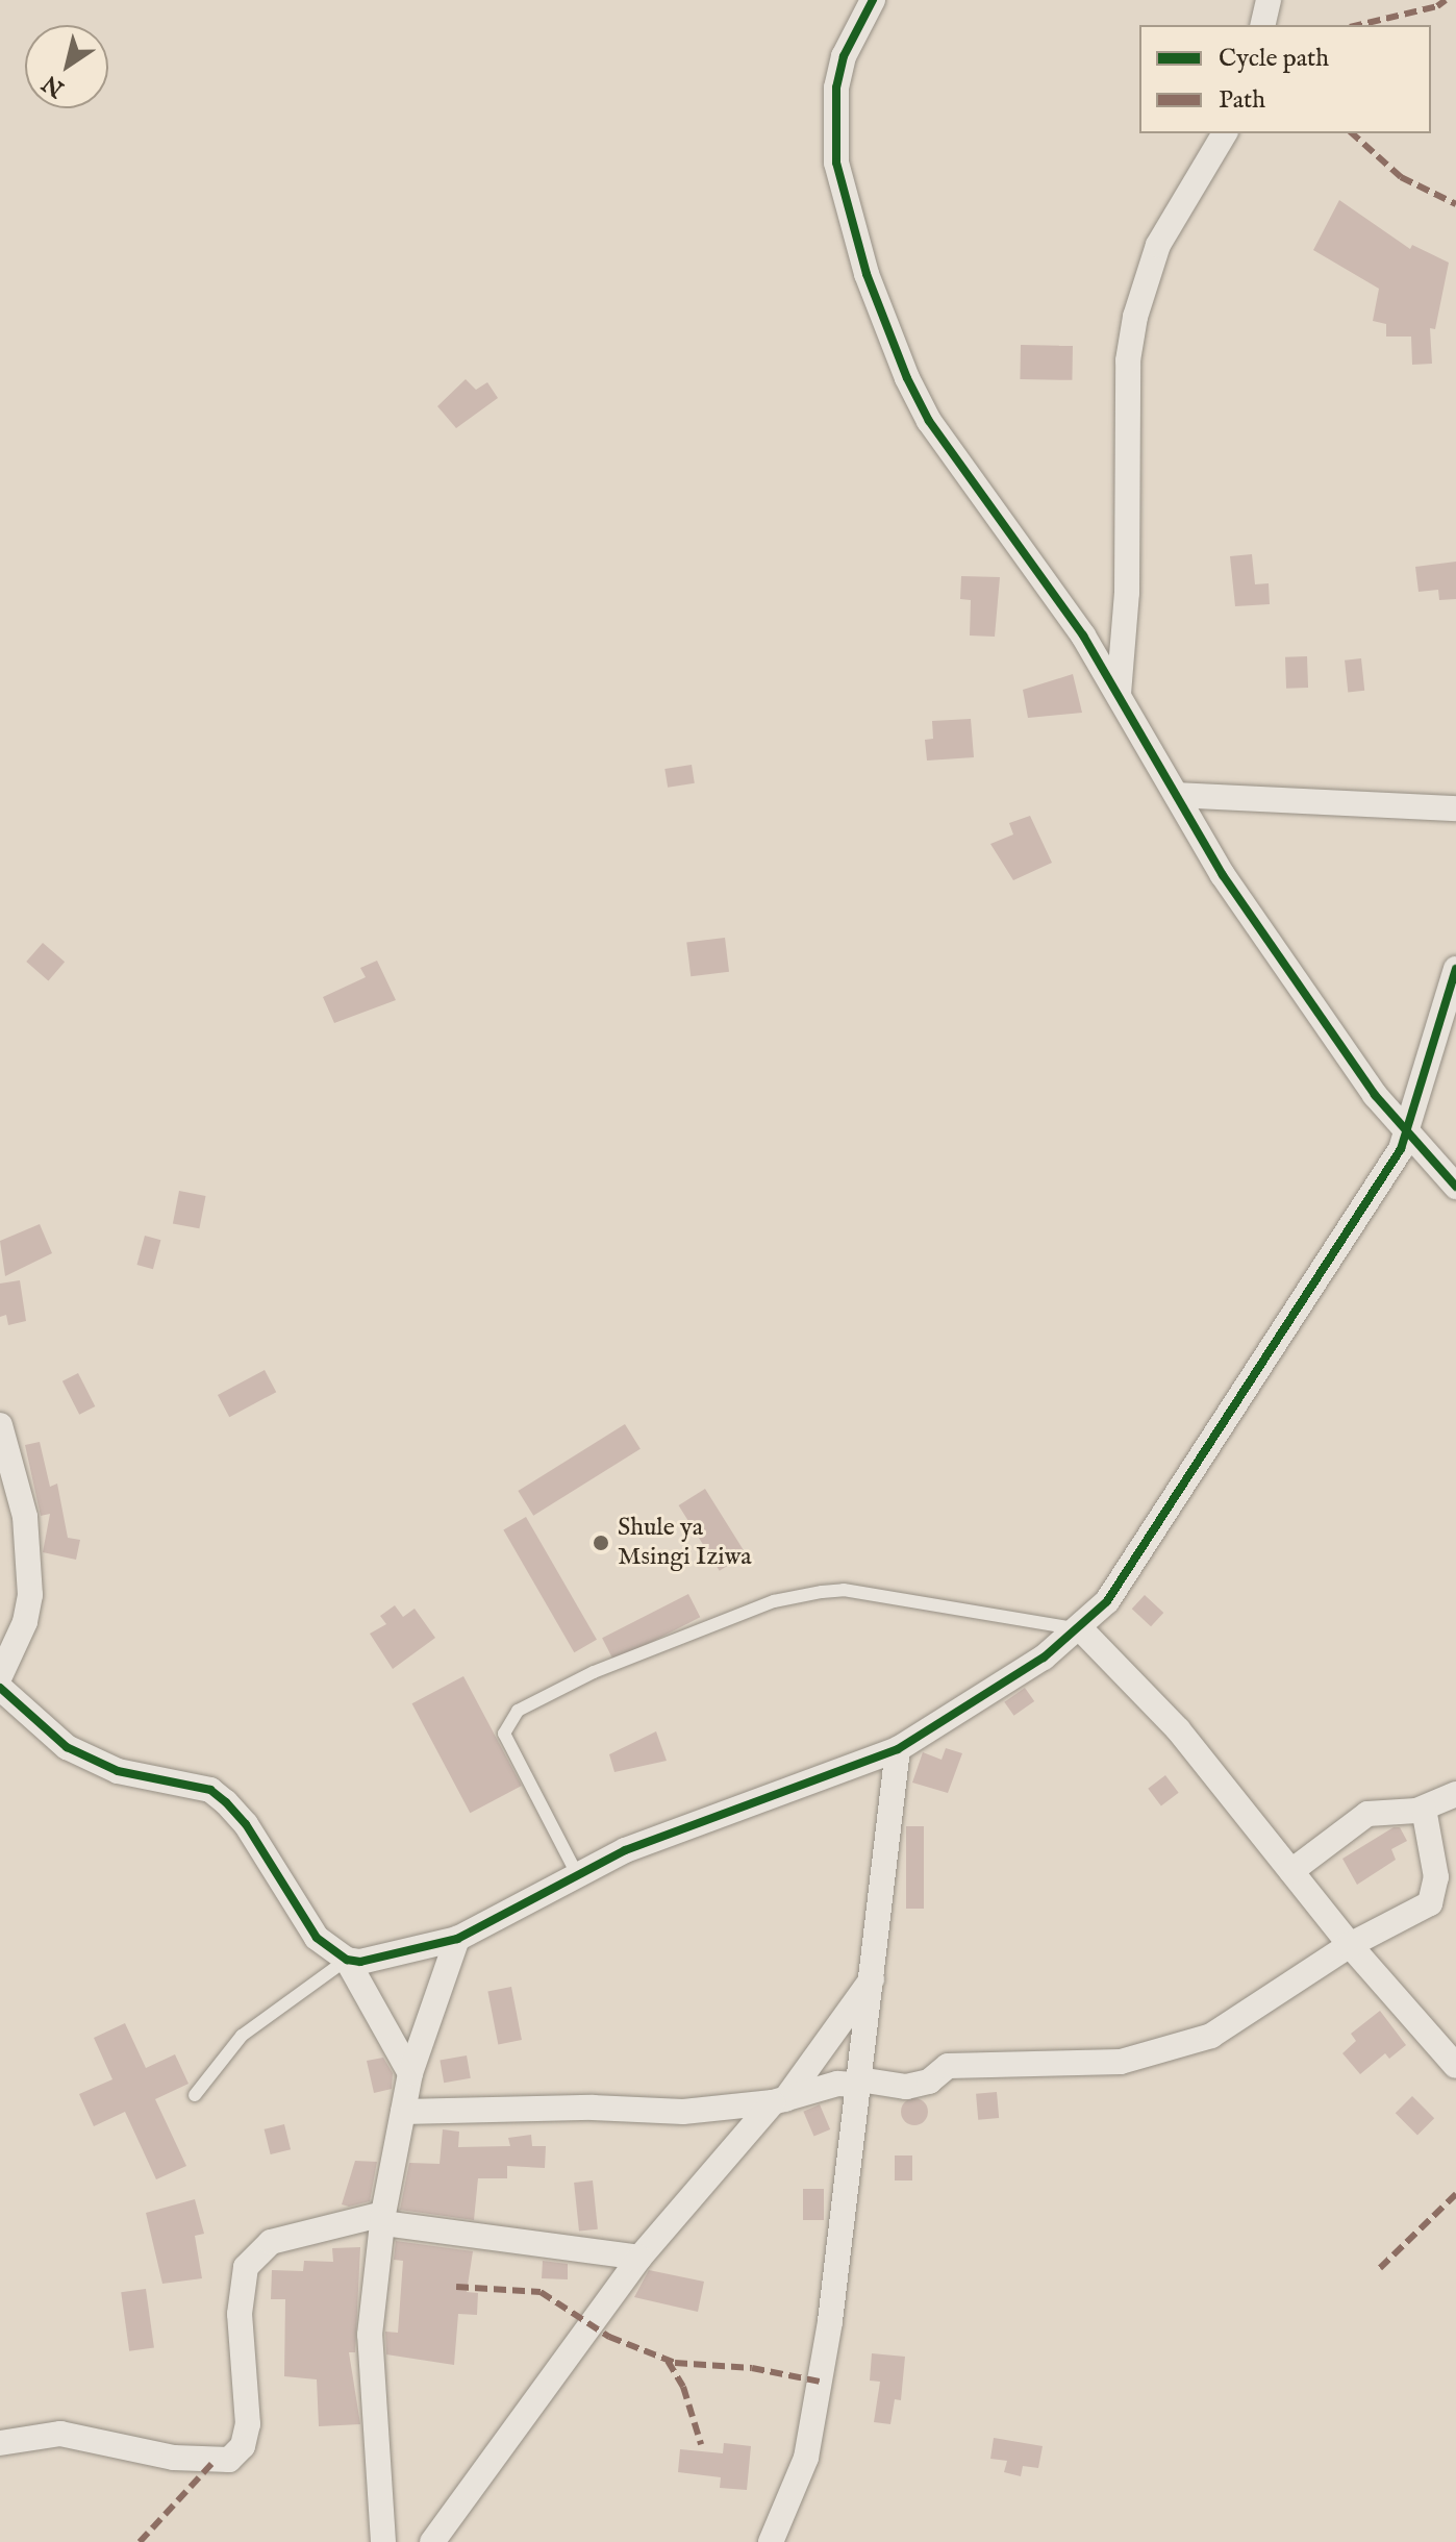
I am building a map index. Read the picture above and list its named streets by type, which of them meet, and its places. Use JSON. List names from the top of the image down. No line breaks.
{"places":["Shule ya Msingi Iziwa"],"legend":["Cycle path","Path"],"north":"bottom left"}
